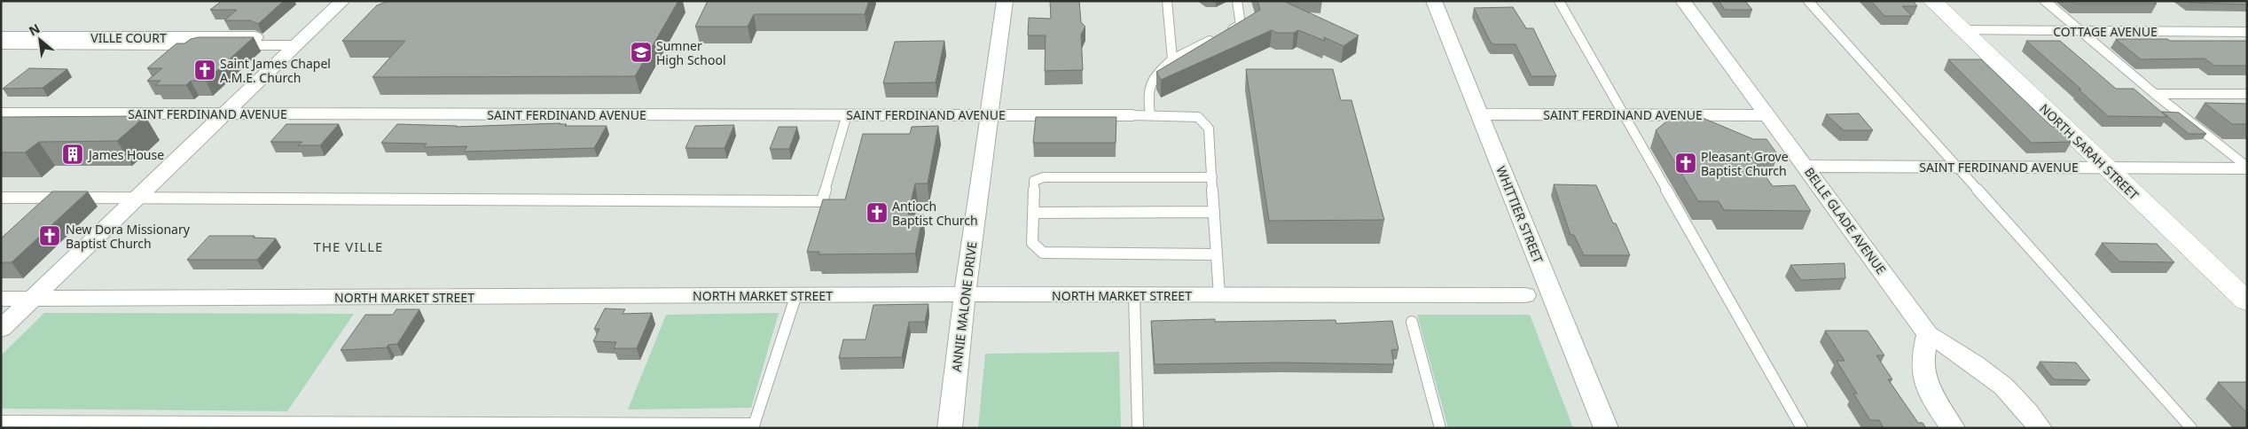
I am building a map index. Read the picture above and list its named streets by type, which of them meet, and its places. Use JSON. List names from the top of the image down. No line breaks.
{"streets":{"street":["COTTAGE AVENUE","VILLE COURT","SAINT FERDINAND AVENUE","NORTH SARAH STREET","WHITTIER STREET","BELLE GLADE AVENUE","NORTH MARKET STREET","ANNIE MALONE DRIVE"]},"crossings":[["COTTAGE AVENUE","NORTH SARAH STREET"],["SAINT FERDINAND AVENUE","NORTH SARAH STREET"],["SAINT FERDINAND AVENUE","WHITTIER STREET"],["SAINT FERDINAND AVENUE","BELLE GLADE AVENUE"],["SAINT FERDINAND AVENUE","ANNIE MALONE DRIVE"],["NORTH MARKET STREET","ANNIE MALONE DRIVE"]],"districts":["THE VILLE"],"places":{"school or university":["Sumner High School"],"church":["Saint James Chapel A.M.E. Church","Pleasant Grove Baptist Church","Antioch Baptist Church","New Dora Missionary Baptist Church"],"building":["James House"]},"north":"top left"}
